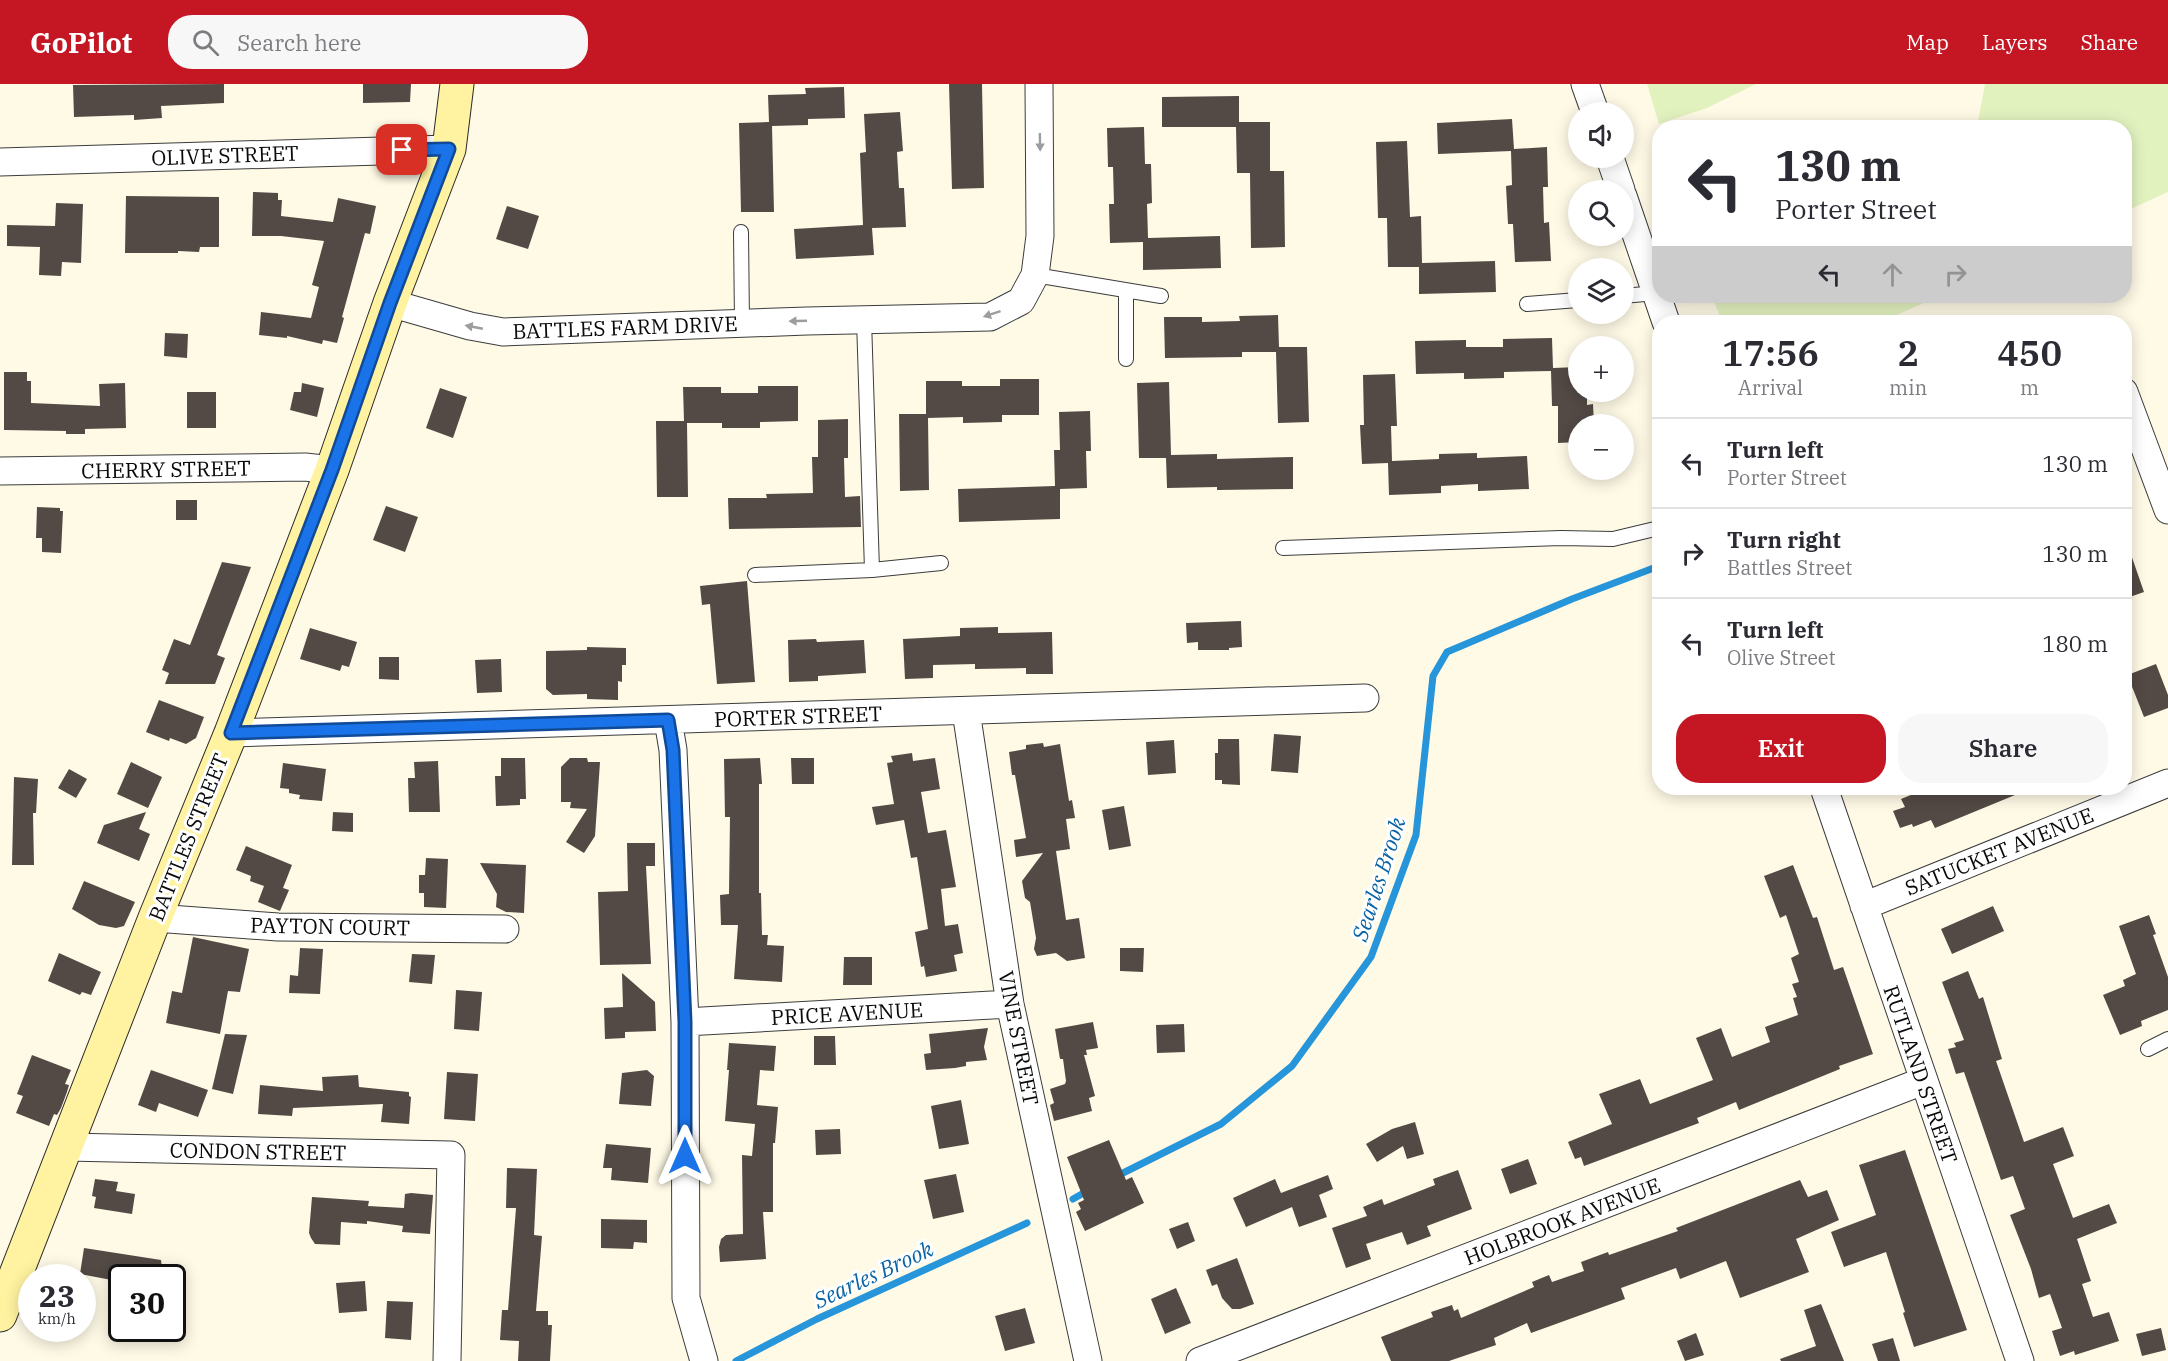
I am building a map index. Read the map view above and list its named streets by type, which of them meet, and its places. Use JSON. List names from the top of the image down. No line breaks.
{"streets":{"street":["OLIVE STREET","BATTLES FARM DRIVE","CHERRY STREET","PORTER STREET","BATTLES STREET","SATUCKET AVENUE","PAYTON COURT","PRICE AVENUE","VINE STREET","RUTLAND STREET","CONDON STREET","HOLBROOK AVENUE"]},"crossings":[["OLIVE STREET","BATTLES STREET"],["BATTLES FARM DRIVE","BATTLES STREET"],["CHERRY STREET","BATTLES STREET"],["PORTER STREET","BATTLES STREET"],["PORTER STREET","VINE STREET"],["BATTLES STREET","PAYTON COURT"],["BATTLES STREET","CONDON STREET"],["SATUCKET AVENUE","RUTLAND STREET"],["PRICE AVENUE","VINE STREET"],["RUTLAND STREET","HOLBROOK AVENUE"]],"water":["Searles Brook"],"page":{"header":"GoPilot","search":"Search here","nav":["Map","Layers","Share"],"map_buttons":["+","−"],"turn":["130 m","Porter Street"],"eta":["17:56","Arrival","2","min","450","m"],"list":[{"name":"Turn left","note":"Porter Street","value":"130 m"},{"name":"Turn right","note":"Battles Street","value":"130 m"},{"name":"Turn left","note":"Olive Street","value":"180 m"}],"buttons":["Exit","Share"],"speed":"23 km/h","limit":"30"}}
